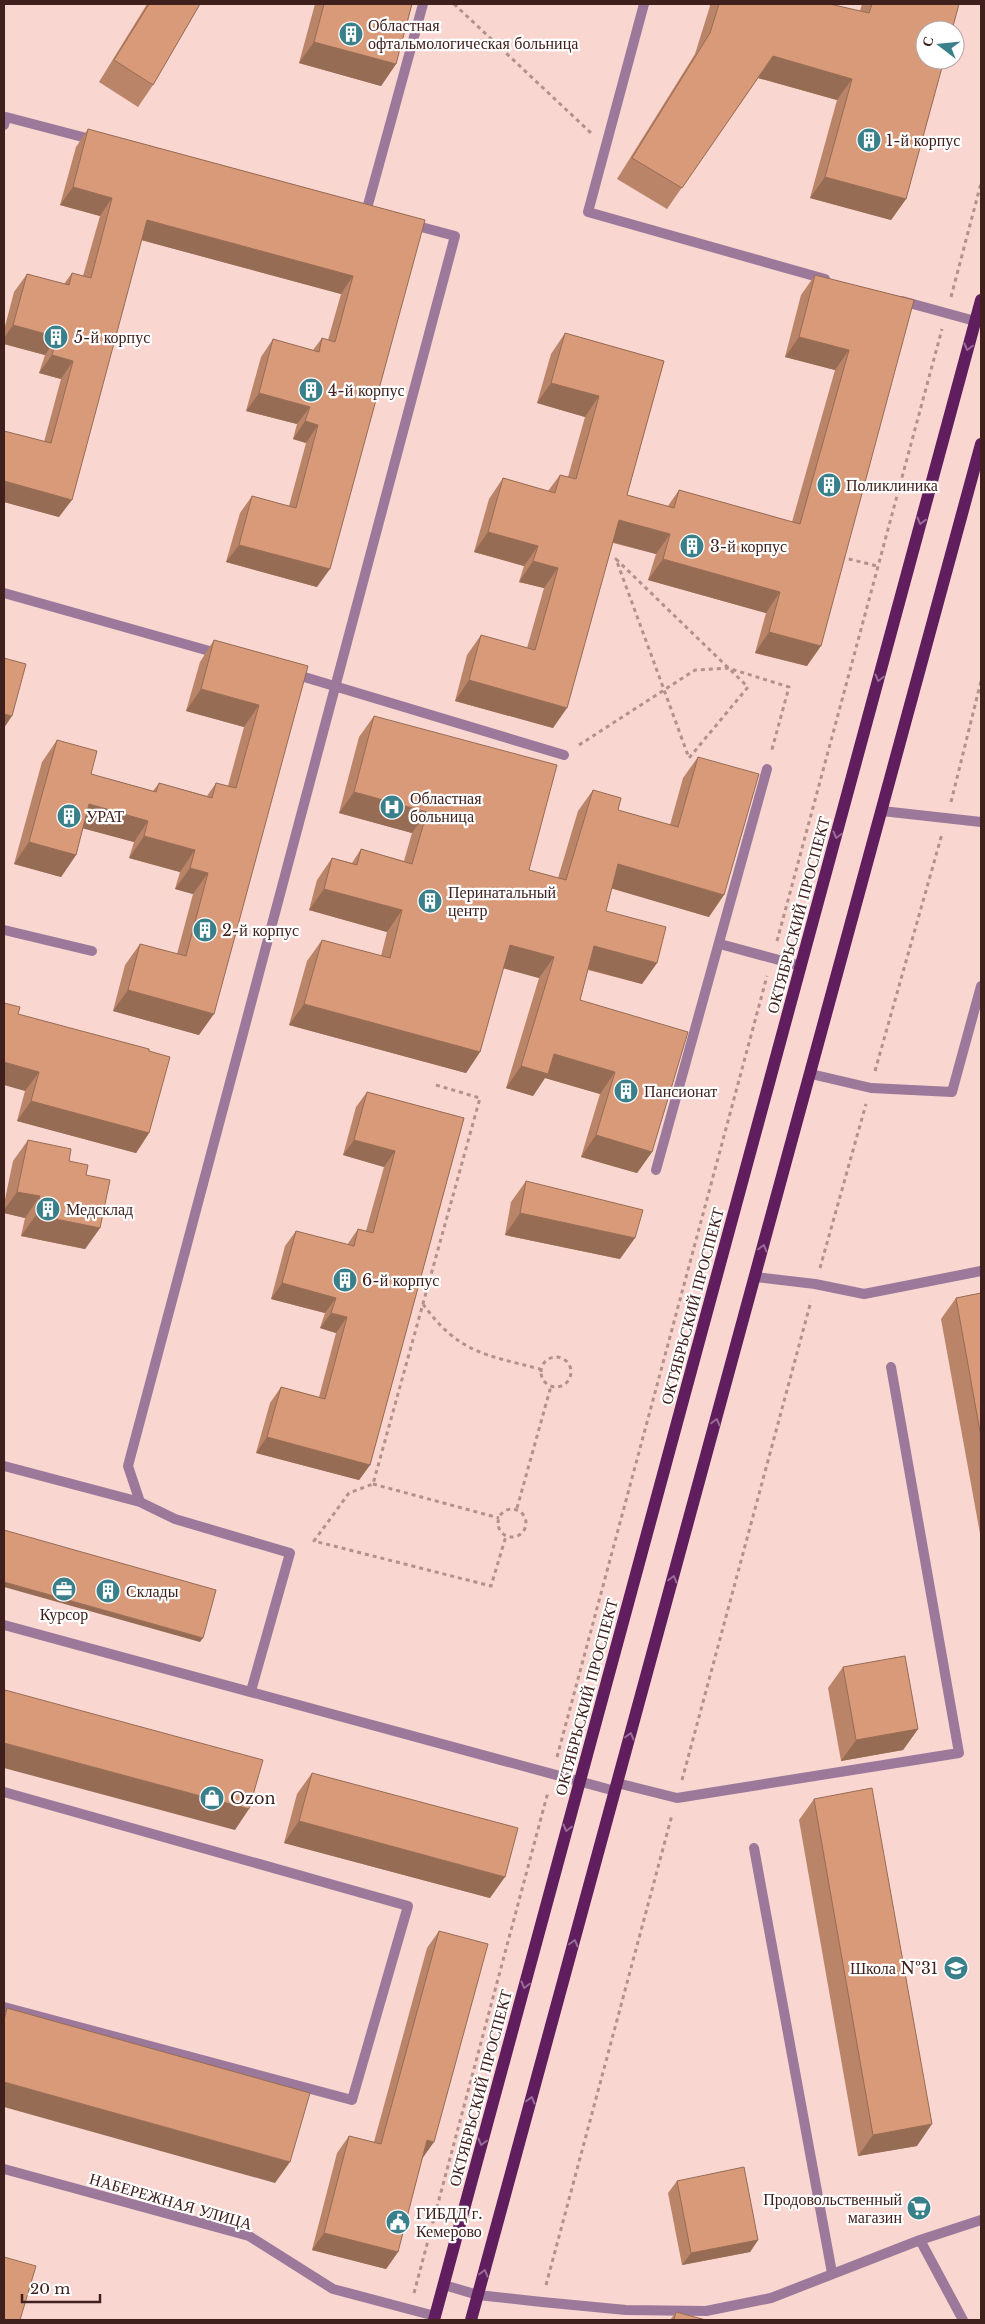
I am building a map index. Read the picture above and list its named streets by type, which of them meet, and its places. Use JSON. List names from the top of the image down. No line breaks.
{"streets":{"main road":["ОКТЯБРЬСКИЙ ПРОСПЕКТ"],"street":["НАБЕРЕЖНАЯ УЛИЦА"]},"crossings":[["ОКТЯБРЬСКИЙ ПРОСПЕКТ","НАБЕРЕЖНАЯ УЛИЦА"]],"places":{"building":["Областная офтальмологическая больница","1-й корпус","5-й корпус","4-й корпус","Поликлиника","3-й корпус","УРАТ","Перинатальный центр","2-й корпус","Пансионат","Медсклад","6-й корпус","Склады"],"hospital":["Областная больница"],"office":["Курсор"],"shop":["Ozon"],"school or university":["Школа №31"],"supermarket":["Продовольственный магазин"],"public building":["ГИБДД г. Кемерово"]},"scale_bar":"20 m","north":"left"}
